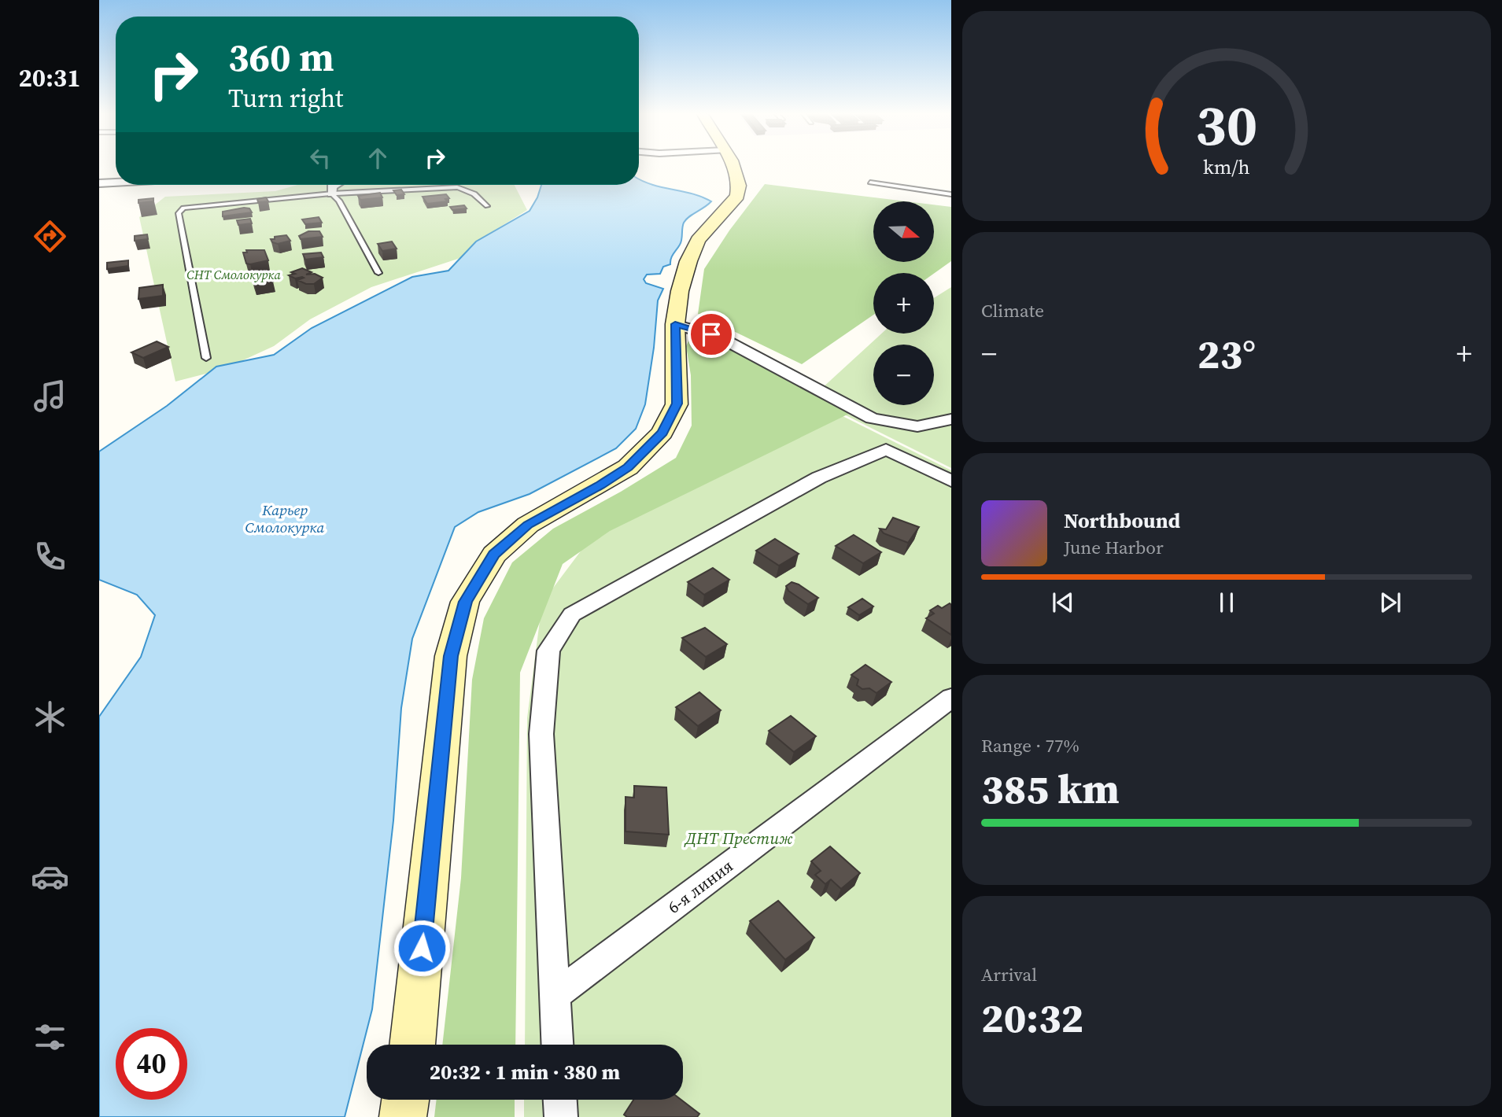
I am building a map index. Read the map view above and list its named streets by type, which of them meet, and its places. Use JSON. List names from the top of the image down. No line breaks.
{"streets":{"street":["6-я линия"]},"water":["Карьер Смолокурка"],"parks":["СНТ Смолокурка","ДНТ Престиж"],"north":"right","page":{"tabs":"20:31","turn":["360 m","Turn right"],"map_buttons":["+","−"],"tile":["Climate",["Range · 77%","385 km"],["Arrival","20:32"]],"heat":["−","23°","+"],"song":["Northbound","June Harbor"],"limit":"40","trip":"20:32 · 1 min · 380 m","gauge":["30","km/h"]}}
